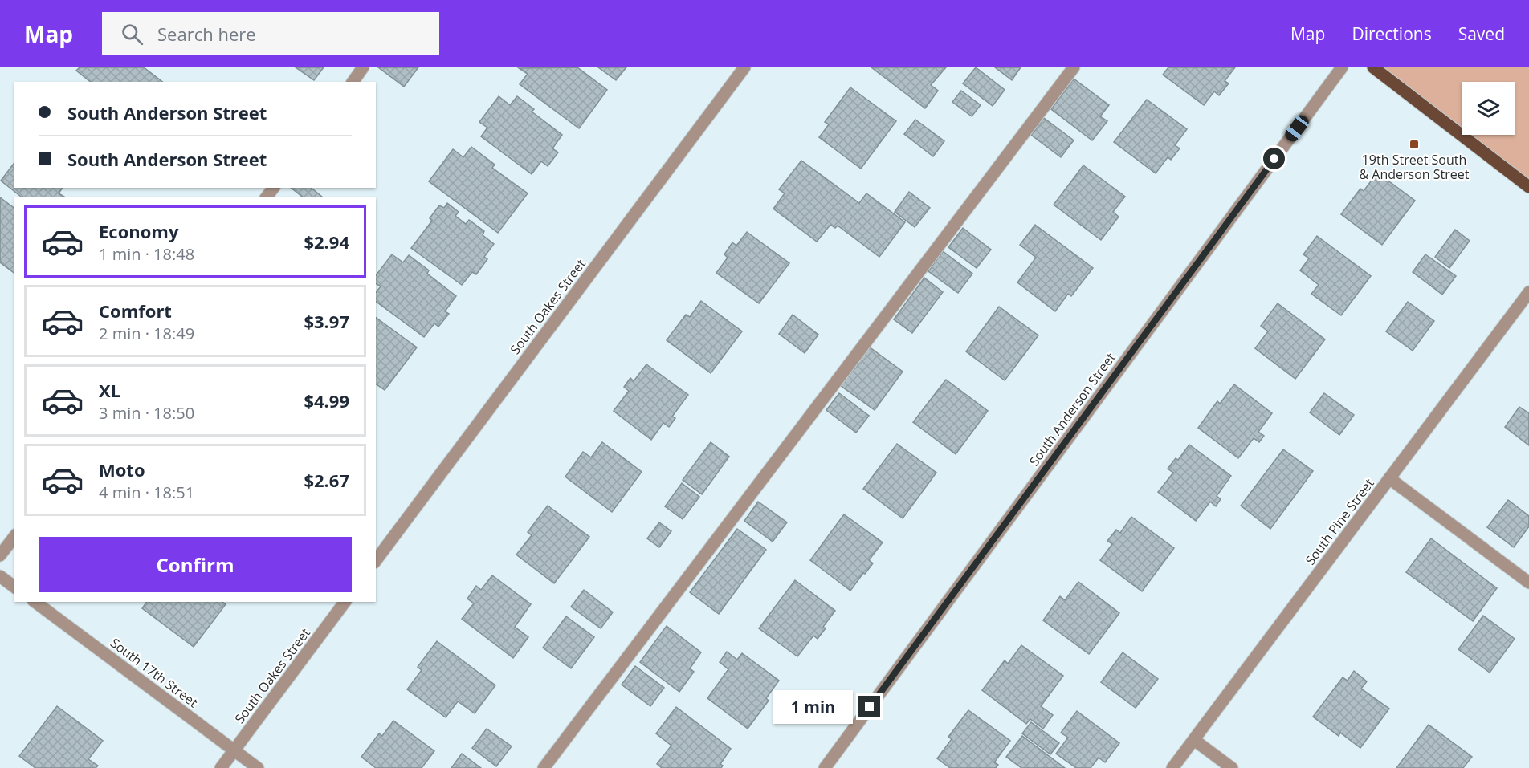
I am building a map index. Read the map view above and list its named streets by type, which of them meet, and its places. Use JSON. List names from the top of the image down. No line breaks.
{"streets":{"street":["South Oakes Street","South Anderson Street","South Pine Street","South 17th Street"]},"crossings":[["South Oakes Street","South 17th Street"]],"places":{"transit":["19th Street South & Anderson Street"]},"page":{"header":"Map","search":"Search here","nav":["Map","Directions","Saved"],"banner":["South Anderson Street","South Anderson Street"],"list":[{"name":"Economy","note":"1 min · 18:48","value":"$2.94"},{"name":"Comfort","note":"2 min · 18:49","value":"$3.97"},{"name":"XL","note":"3 min · 18:50","value":"$4.99"},{"name":"Moto","note":"4 min · 18:51","value":"$2.67"}],"buttons":"Confirm","bubble":"1 min"}}
